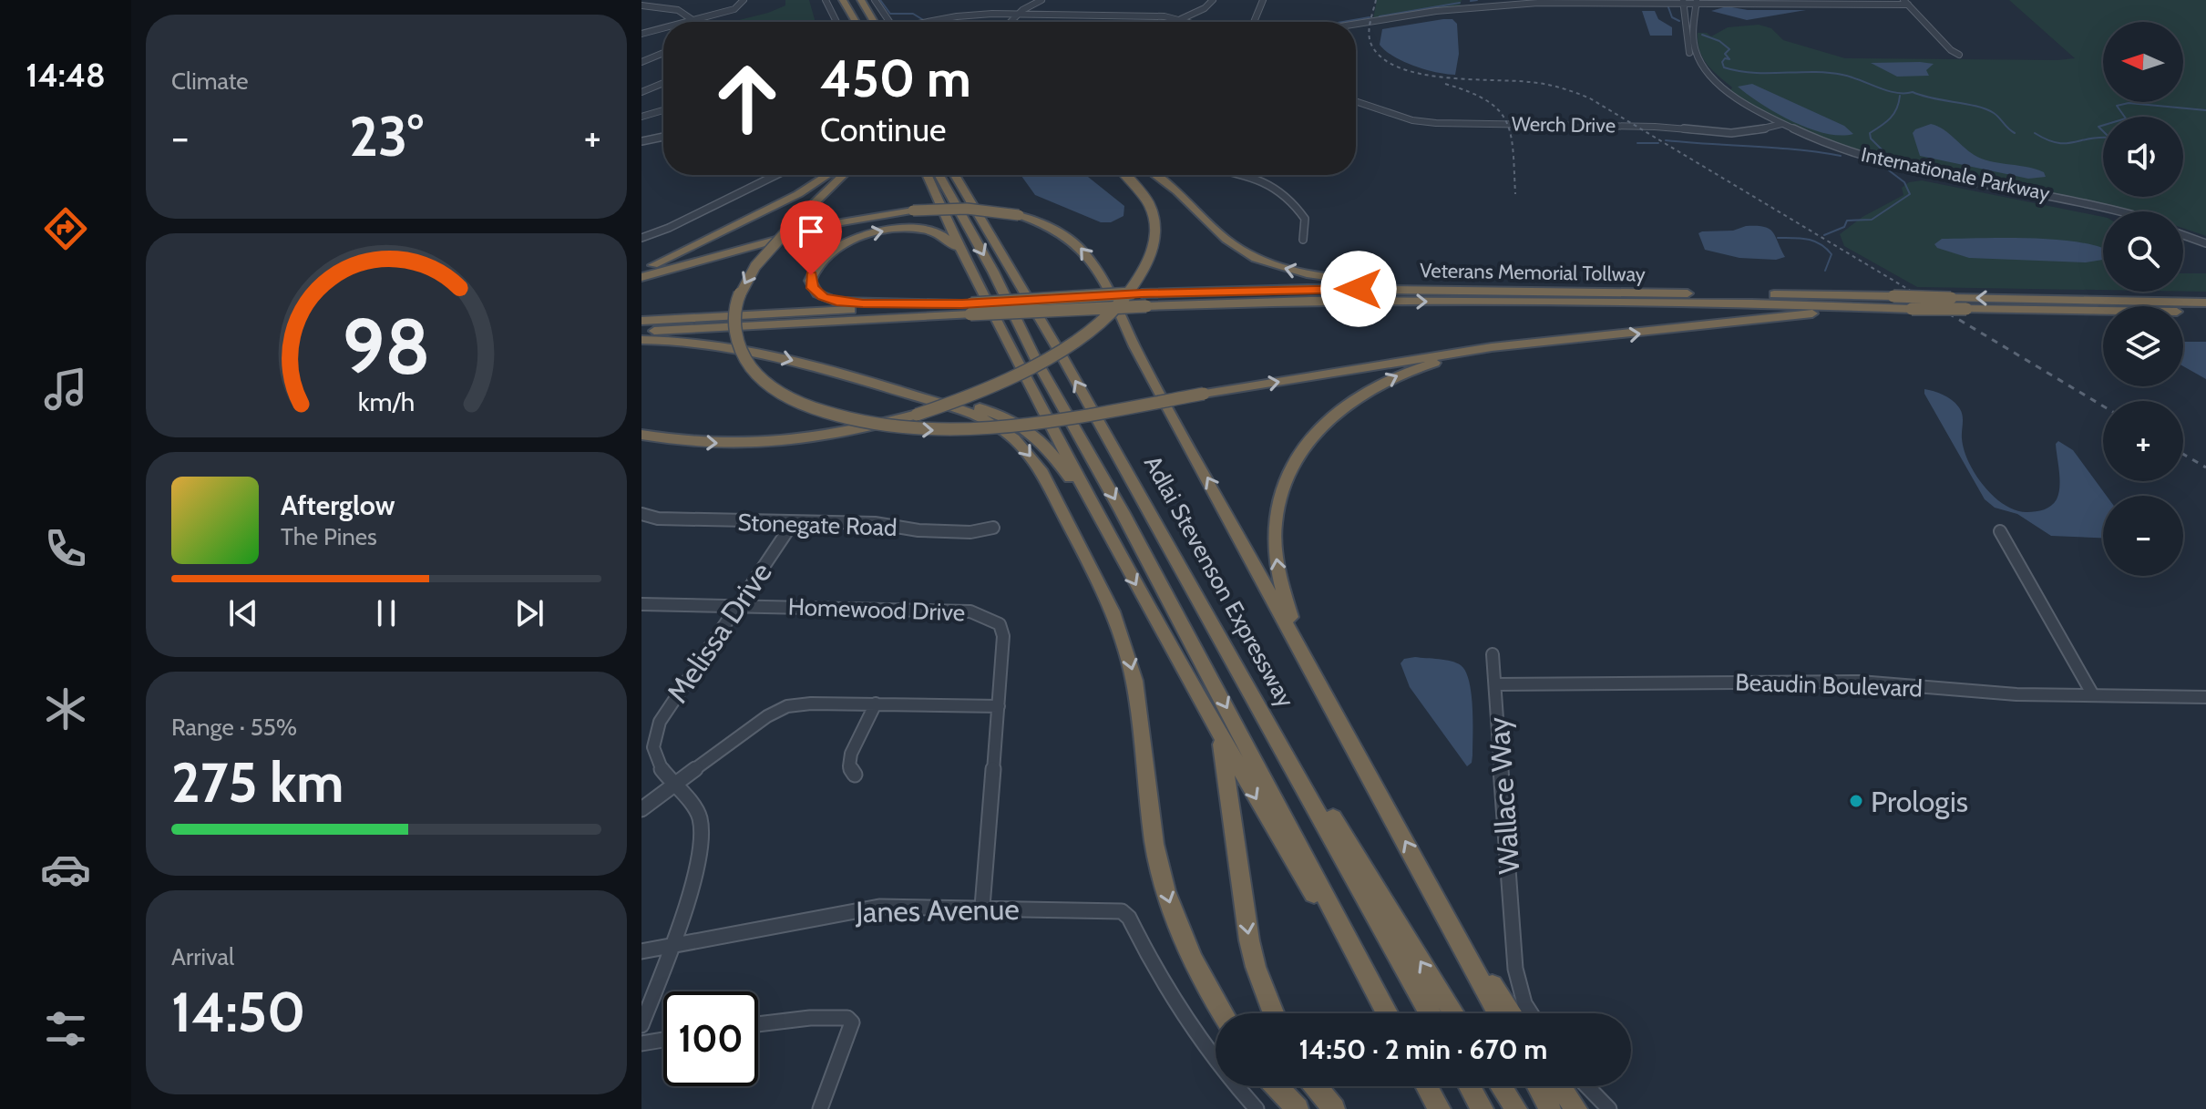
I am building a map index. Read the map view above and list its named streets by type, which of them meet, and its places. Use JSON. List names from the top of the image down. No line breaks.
{"streets":{"highway":["Veterans Memorial Tollway","Adlai Stevenson Expressway"],"street":["Werch Drive","Internationale Parkway","Stonegate Road","Homewood Drive","Melissa Drive","Beaudin Boulevard","Wallace Way","Janes Avenue"]},"crossings":[["Werch Drive","Internationale Parkway"],["Stonegate Road","Melissa Drive"],["Homewood Drive","Melissa Drive"],["Homewood Drive","Janes Avenue"],["Melissa Drive","Janes Avenue"],["Beaudin Boulevard","Wallace Way"]],"places":["Prologis"],"north":"left","page":{"tabs":"14:48","tile":["Climate",["Range · 55%","275 km"],["Arrival","14:50"]],"map_buttons":["+","−"],"turn":["450 m","Continue"],"heat":["−","23°","+"],"song":["Afterglow","The Pines"],"limit":"100","trip":"14:50 · 2 min · 670 m","gauge":["98","km/h"]}}
